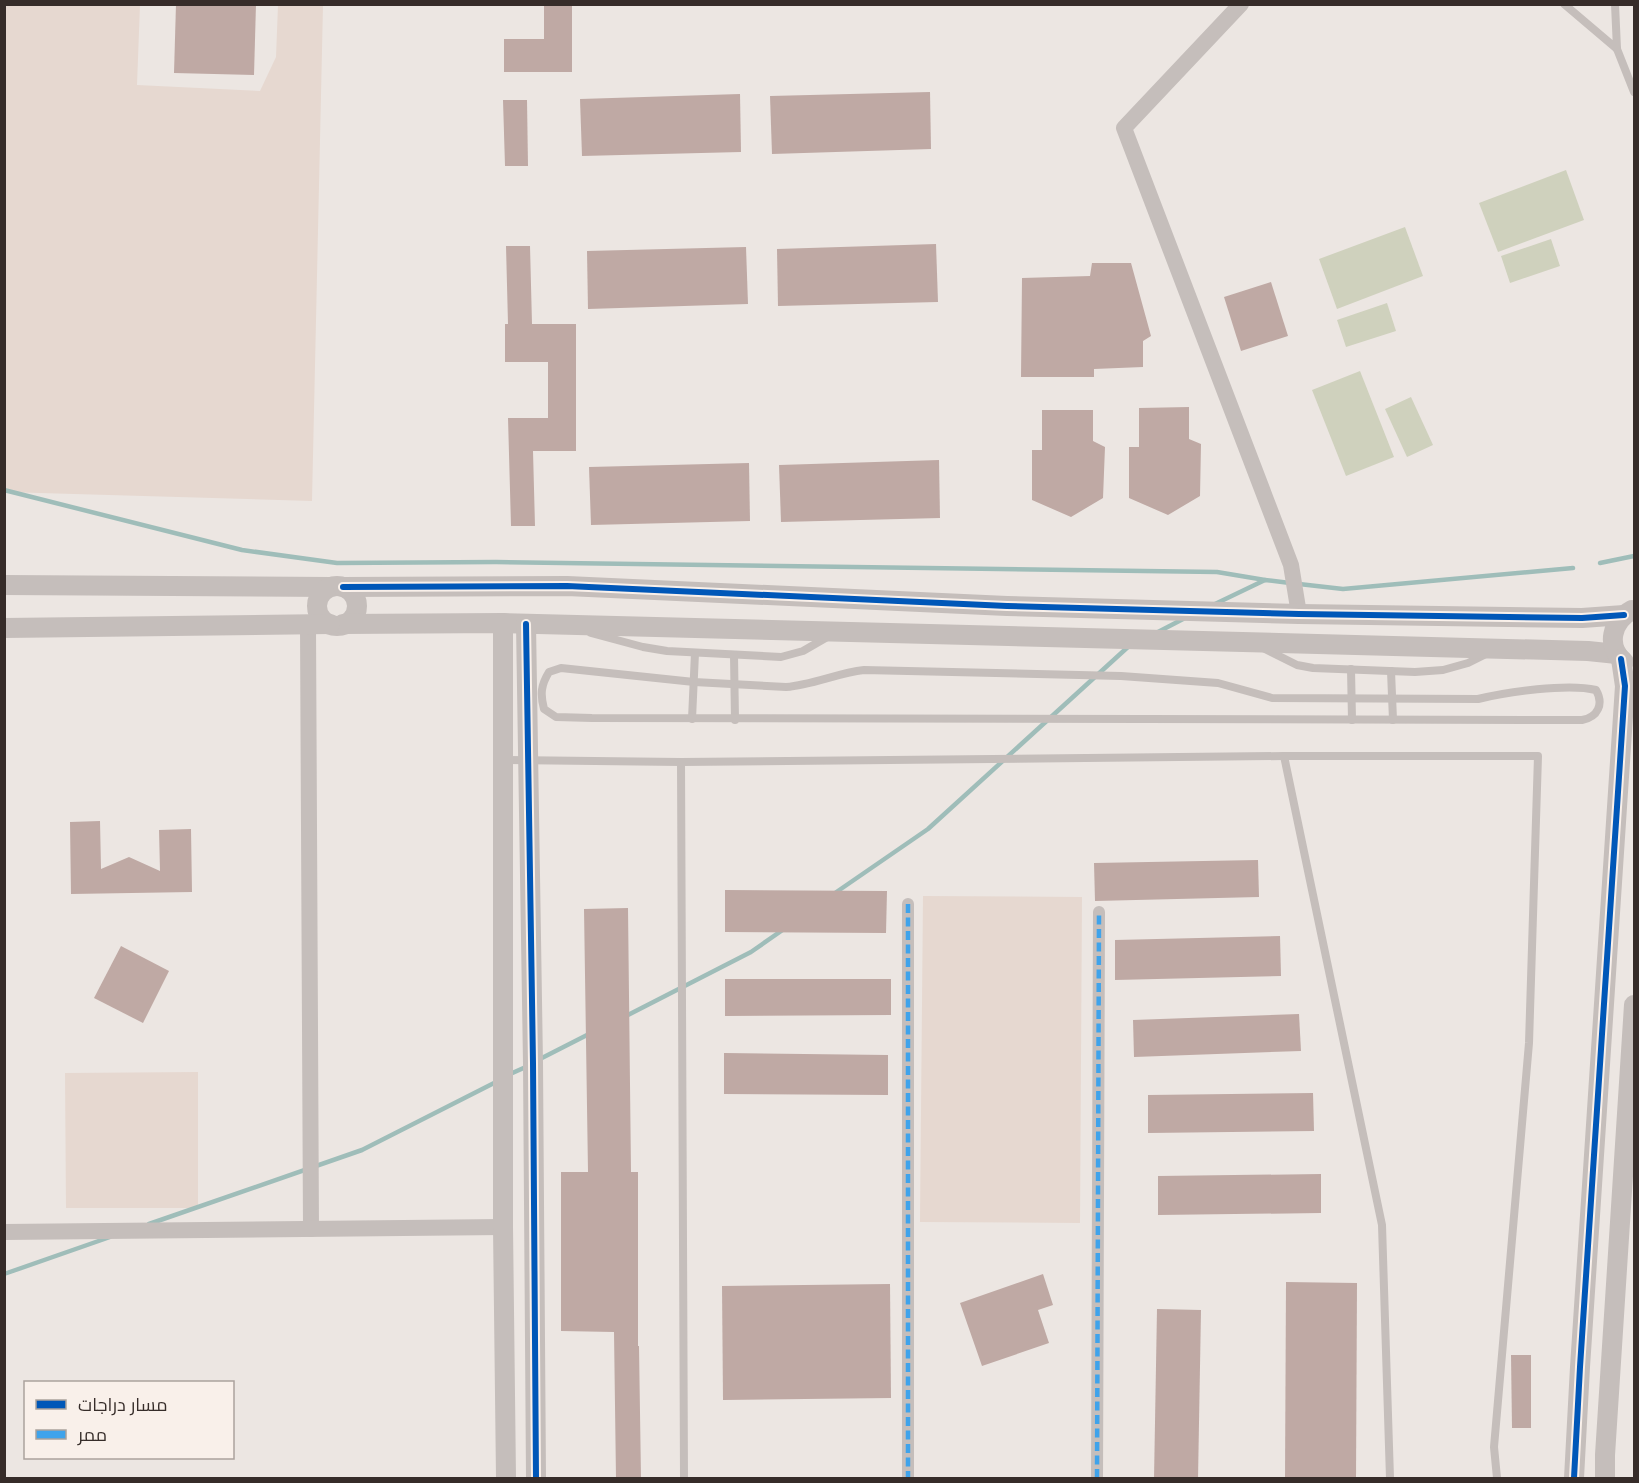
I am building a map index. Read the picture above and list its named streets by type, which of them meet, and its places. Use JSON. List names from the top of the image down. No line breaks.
{"legend":["مسار دراجات","ممر"]}
